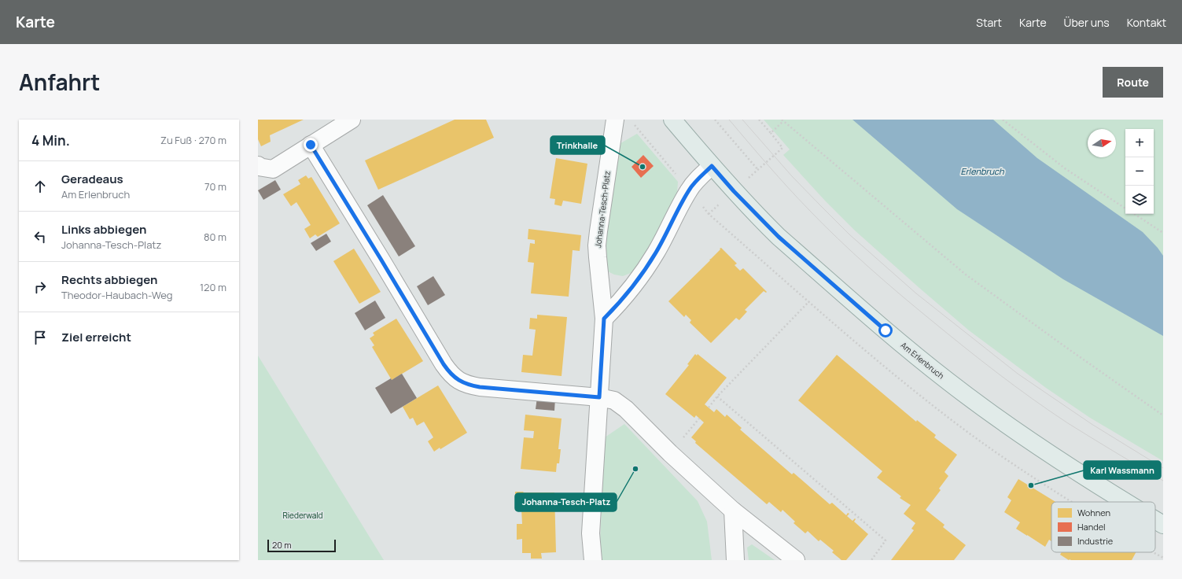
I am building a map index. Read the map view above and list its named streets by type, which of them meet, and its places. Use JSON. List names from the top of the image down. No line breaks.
{"streets":{"main road":["Am Erlenbruch"],"street":["Johanna-Tesch-Platz"]},"water":["Erlenbruch"],"parks":["Riederwald"],"places":["Trinkhalle","Johanna-Tesch-Platz","Karl Wassmann"],"legend":["Wohnen","Handel","Industrie"],"scale_bar":"20 m","north":"right","page":{"header":"Karte","nav":["Start","Karte","Über uns","Kontakt"],"title":"Anfahrt","buttons":"Route","heading":["4 Min.","Zu Fuß · 270 m"],"map_buttons":["+","−"],"list":[["Geradeaus","Am Erlenbruch","70 m"],["Links abbiegen","Johanna-Tesch-Platz","80 m"],["Rechts abbiegen","Theodor-Haubach-Weg","120 m"],"Ziel erreicht"],"scale":"20 m"}}
